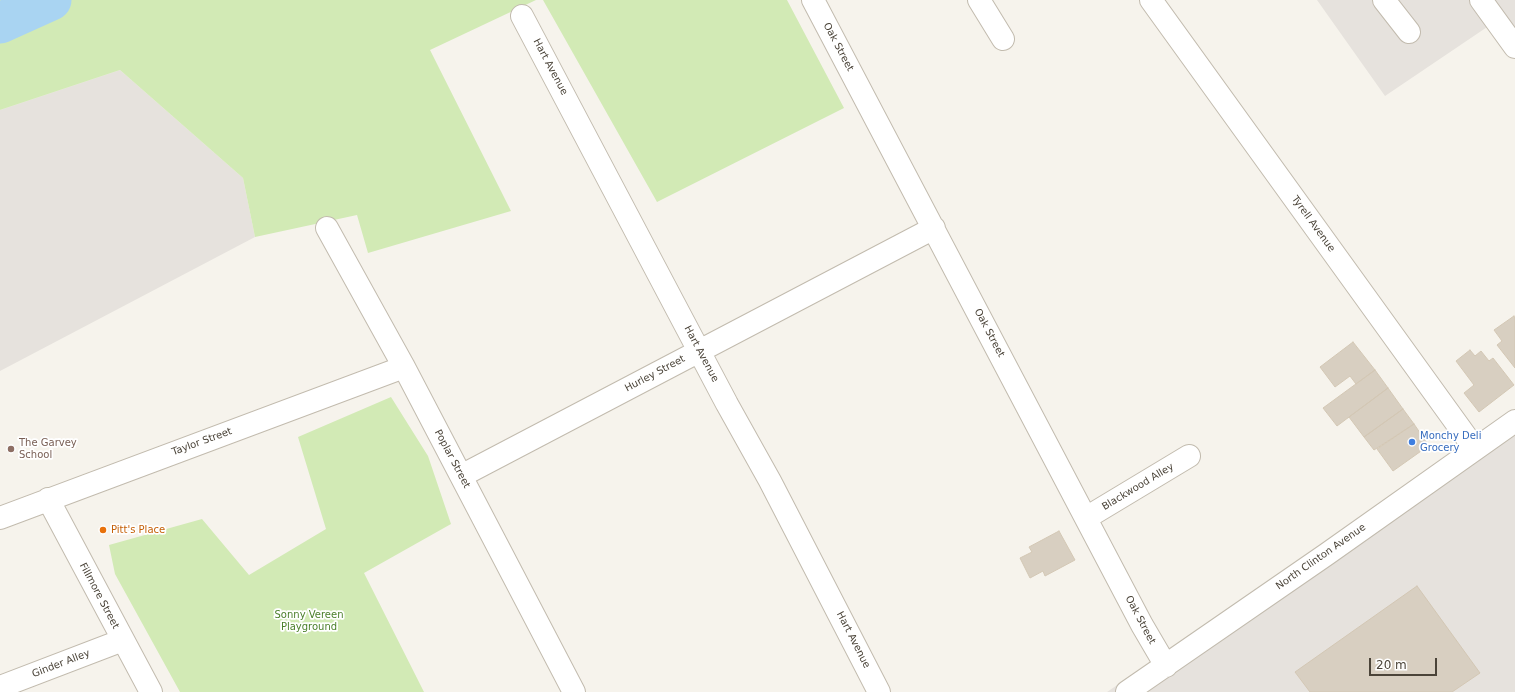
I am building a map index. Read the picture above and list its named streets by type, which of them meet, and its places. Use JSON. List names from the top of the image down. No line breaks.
{"streets":{"street":["Oak Street","Hart Avenue","Tyrell Avenue","Hurley Street","Taylor Street","Poplar Street","Blackwood Alley","North Clinton Avenue","Fillmore Street","Ginder Alley"]},"crossings":[["Oak Street","Hurley Street"],["Oak Street","Blackwood Alley"],["Oak Street","North Clinton Avenue"],["Hart Avenue","Hurley Street"],["Tyrell Avenue","North Clinton Avenue"],["Hurley Street","Poplar Street"],["Taylor Street","Poplar Street"],["Taylor Street","Fillmore Street"],["Fillmore Street","Ginder Alley"]],"parks":["Sonny Vereen Playground"],"places":["Monchy Deli Grocery","The Garvey School","Pitt's Place"],"scale_bar":"20 m"}
